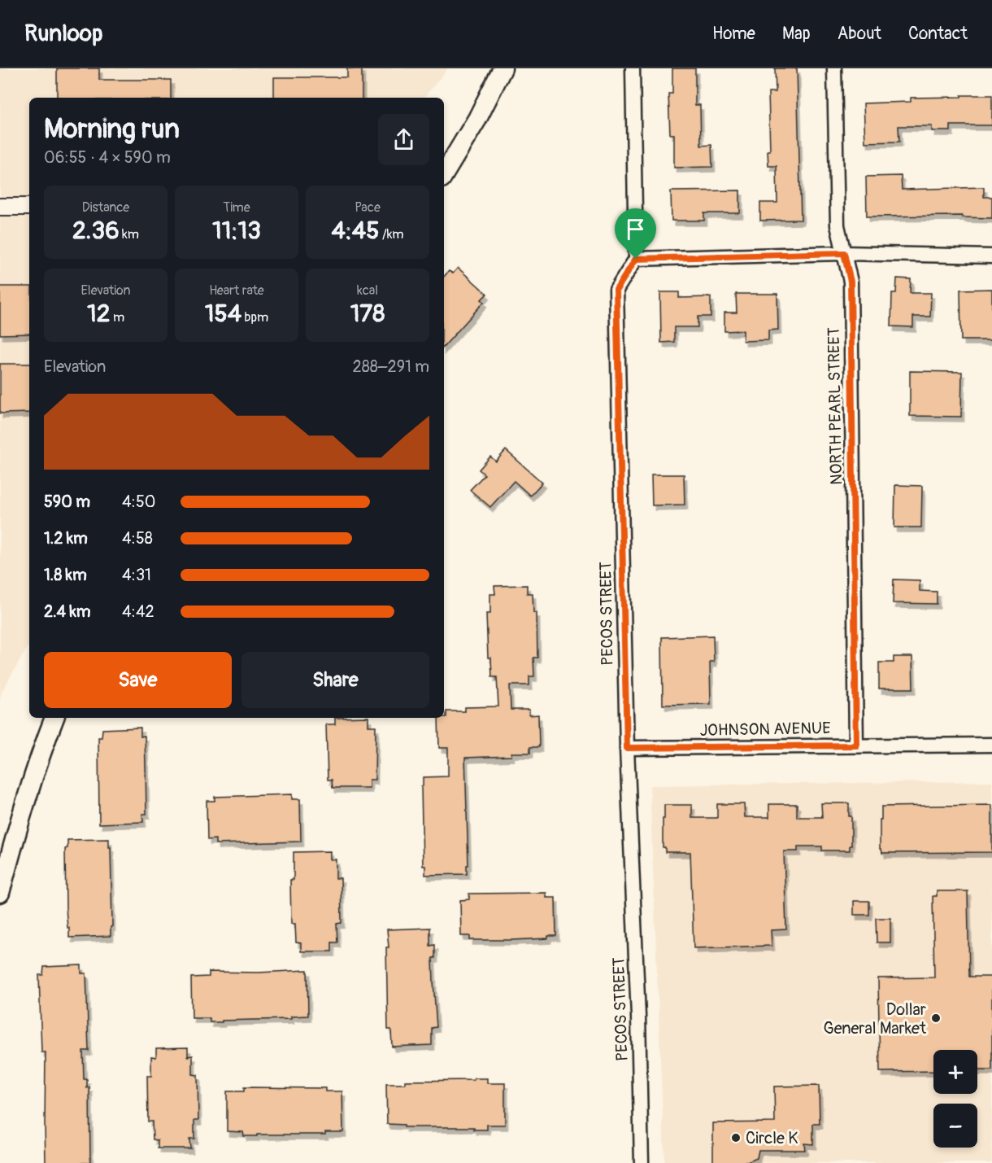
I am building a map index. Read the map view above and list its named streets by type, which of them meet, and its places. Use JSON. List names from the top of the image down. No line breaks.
{"streets":{"street":["NORTH PEARL STREET","PECOS STREET","JOHNSON AVENUE"]},"crossings":[["NORTH PEARL STREET","JOHNSON AVENUE"],["PECOS STREET","JOHNSON AVENUE"]],"places":["Dollar General Market","Circle K"],"page":{"header":"Runloop","nav":["Home","Map","About","Contact"],"heading":["Morning run","06:55 · 4 × 590 m"],"stats":[["Distance","2.36 km"],["Time","11:13"],["Pace","4:45 /km"],["Elevation","12 m"],["Heart rate","154 bpm"],["kcal","178"]],"chart":["Elevation","288–291 m"],"list":[{"name":"590 m","note":"4:50"},{"name":"1.2 km","note":"4:58"},{"name":"1.8 km","note":"4:31"},{"name":"2.4 km","note":"4:42"}],"buttons":["Save","Share"],"map_buttons":["+","−"]}}
